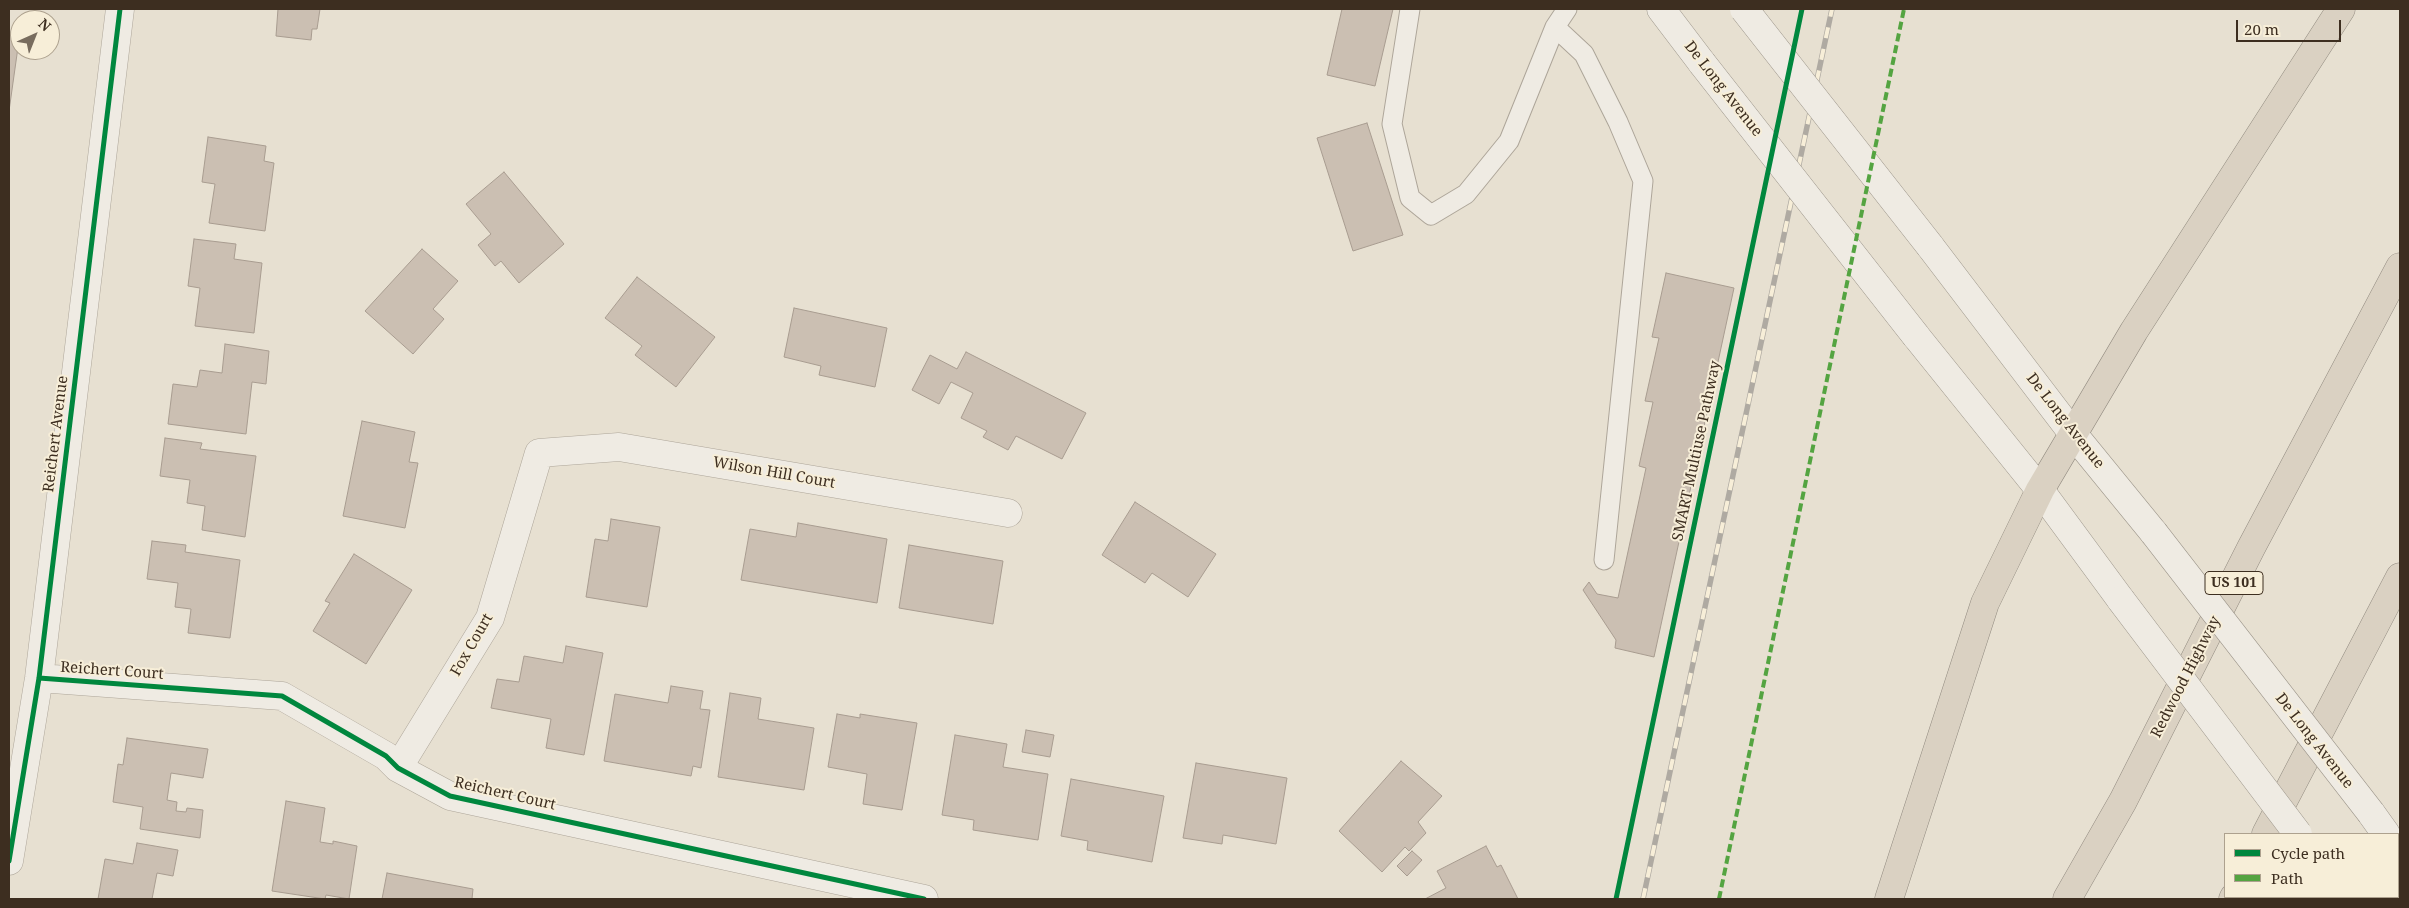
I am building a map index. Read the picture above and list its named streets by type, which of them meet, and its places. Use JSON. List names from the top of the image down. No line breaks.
{"streets":{"highway":["US 101","Redwood Highway"],"street":["De Long Avenue","Reichert Avenue","Wilson Hill Court","Fox Court","Reichert Court"],"cycle path":["SMART Multiuse Pathway"]},"crossings":[["Reichert Avenue","Reichert Court"],["Wilson Hill Court","Fox Court"],["Fox Court","Reichert Court"]],"legend":["Cycle path","Path"],"scale_bar":"20 m","north":"top right"}
